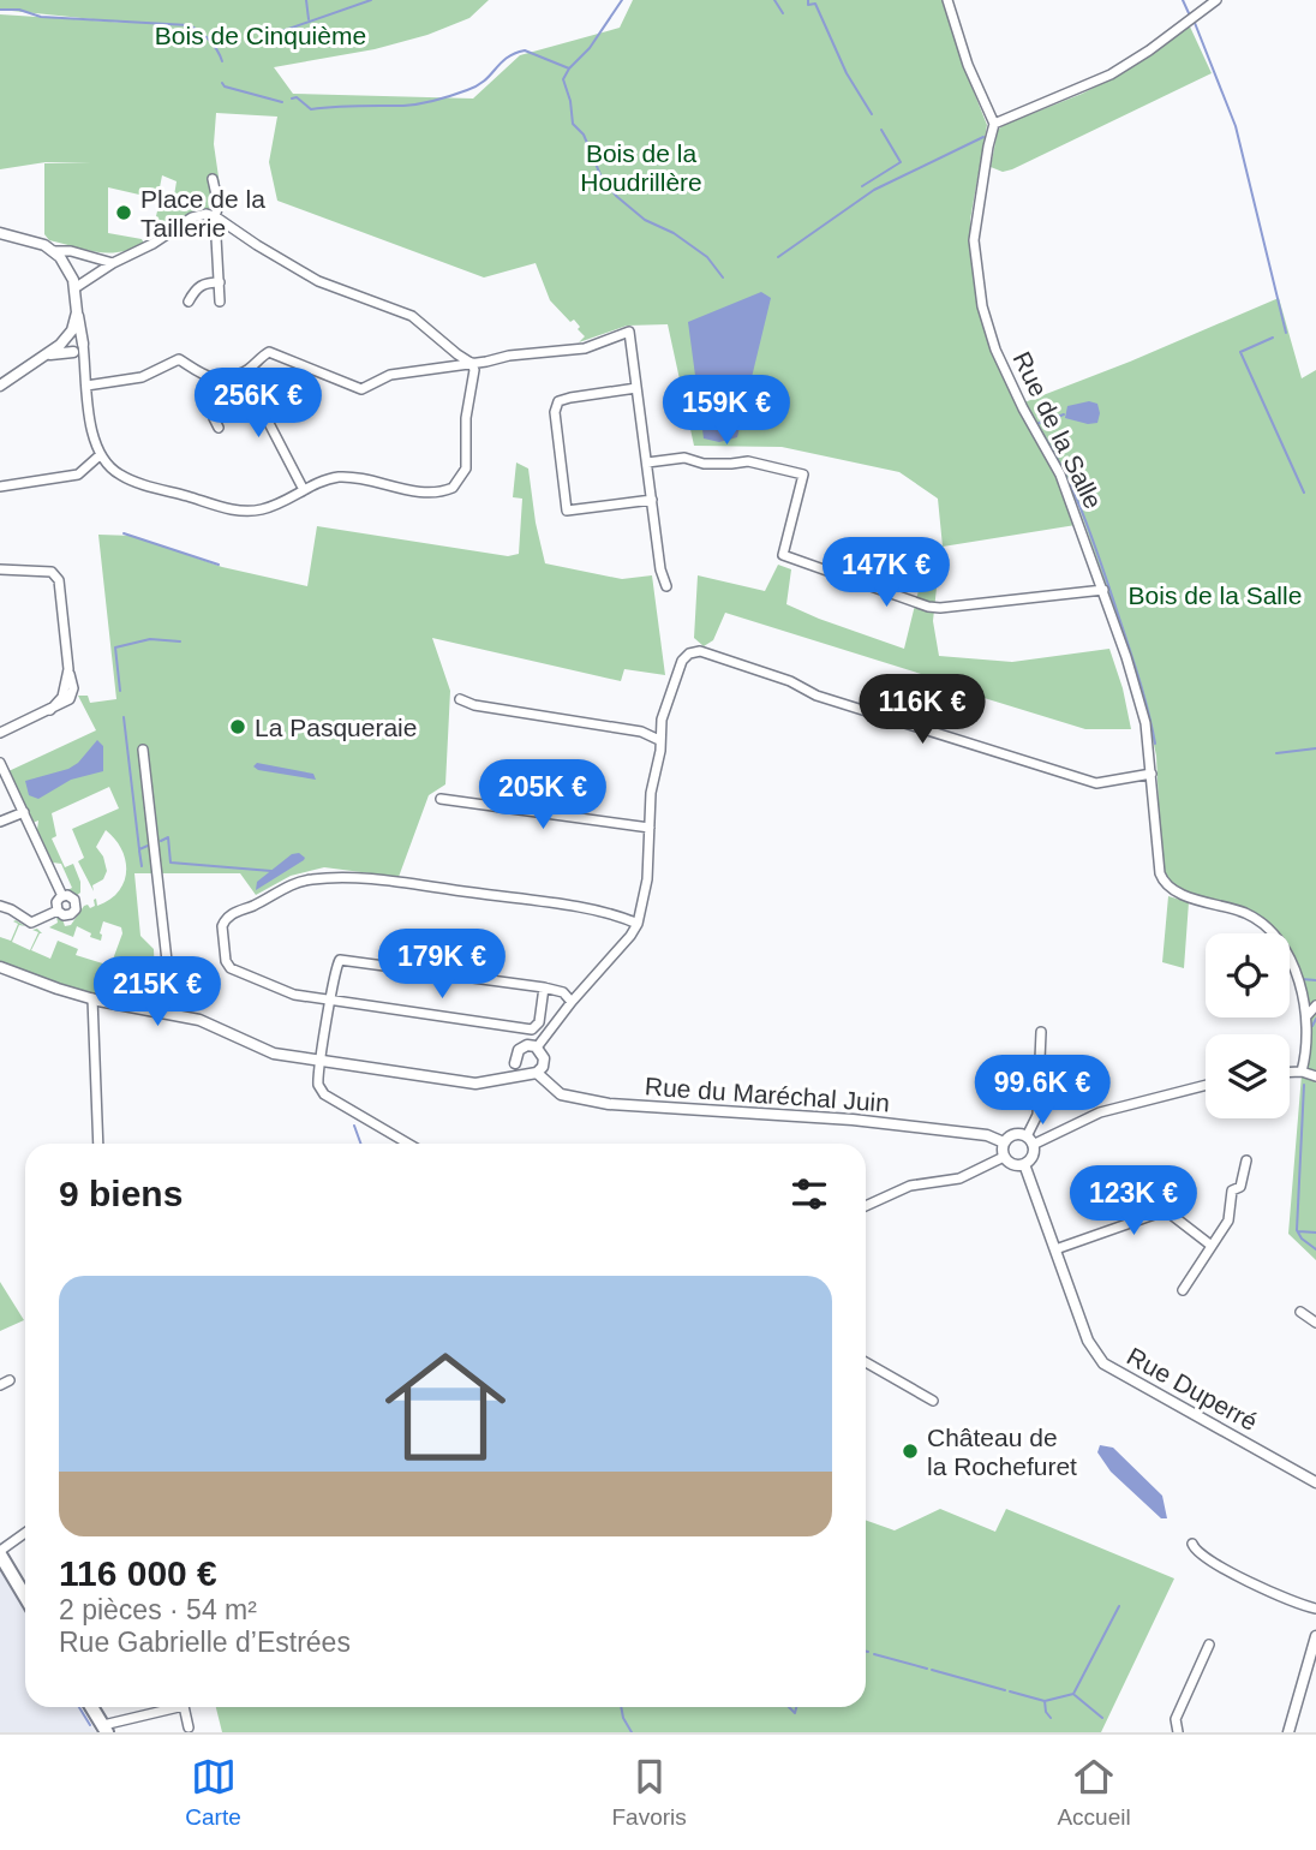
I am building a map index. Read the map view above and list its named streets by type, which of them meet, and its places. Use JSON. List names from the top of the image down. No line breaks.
{"streets":{"street":["Rue de la Salle","Rue du Maréchal Juin","Rue Duperré"]},"crossings":[["Rue du Maréchal Juin","Rue Duperré"]],"parks":["Bois de Cinquième","Bois de la Houdrillère","Bois de la Salle"],"places":["Place de la Taillerie","La Pasqueraie","Château de la Rochefuret"],"page":{"price":["256K €","159K €","147K €","116K €","205K €","179K €","215K €","99.6K €","123K €"],"heading":"9 biens","list":[{"name":"116 000 €","note":"2 pièces · 54 m² · Rue Gabrielle d’Estrées"}],"tabs":["Carte","Favoris","Accueil"]}}
